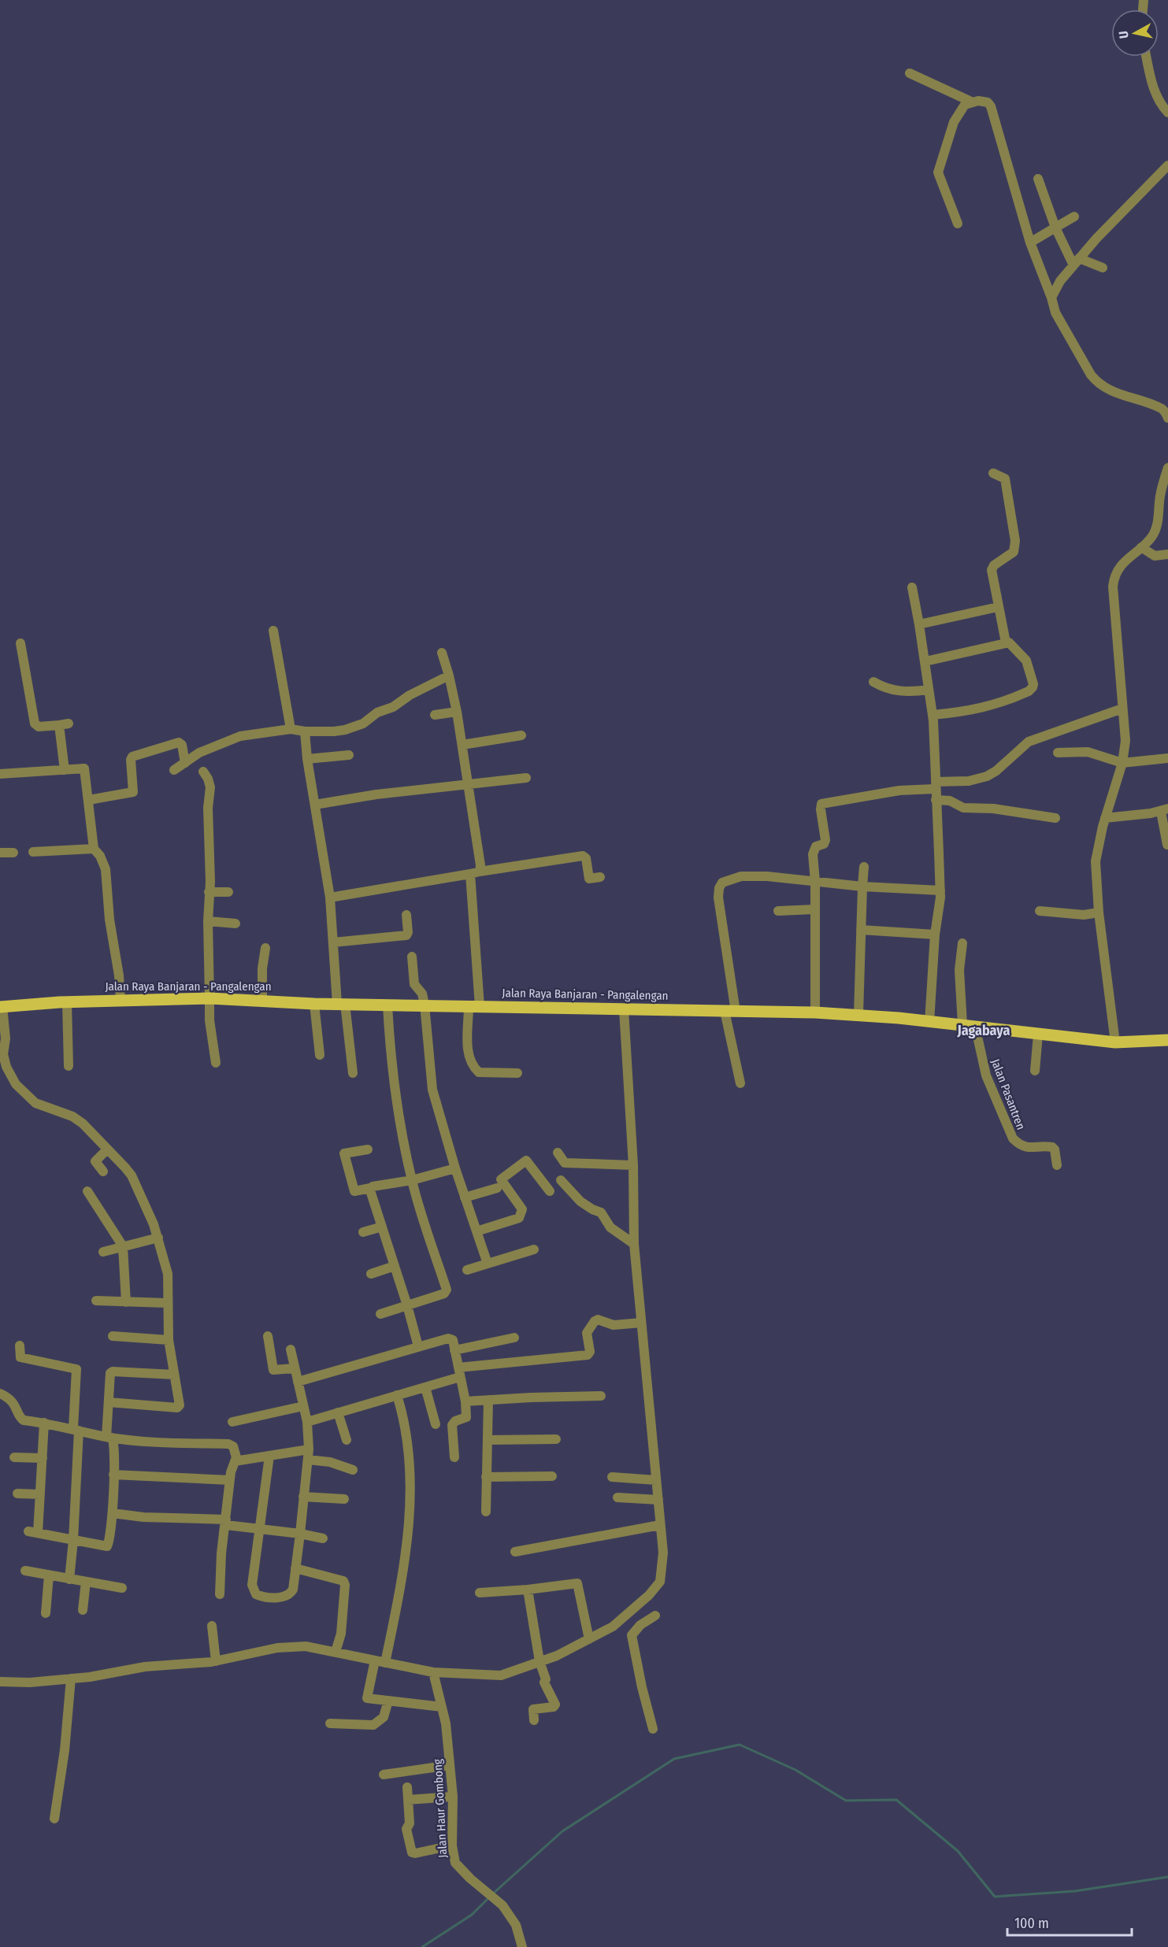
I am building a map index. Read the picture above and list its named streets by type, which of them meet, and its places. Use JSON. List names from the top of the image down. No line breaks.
{"streets":{"main road":["Jalan Raya Banjaran - Pangalengan"],"street":["Jalan Pasantren","Jalan Haur Gombong"]},"crossings":[["Jalan Raya Banjaran - Pangalengan","Jalan Pasantren"]],"districts":["Jagabaya"],"scale_bar":"100 m","north":"left"}
